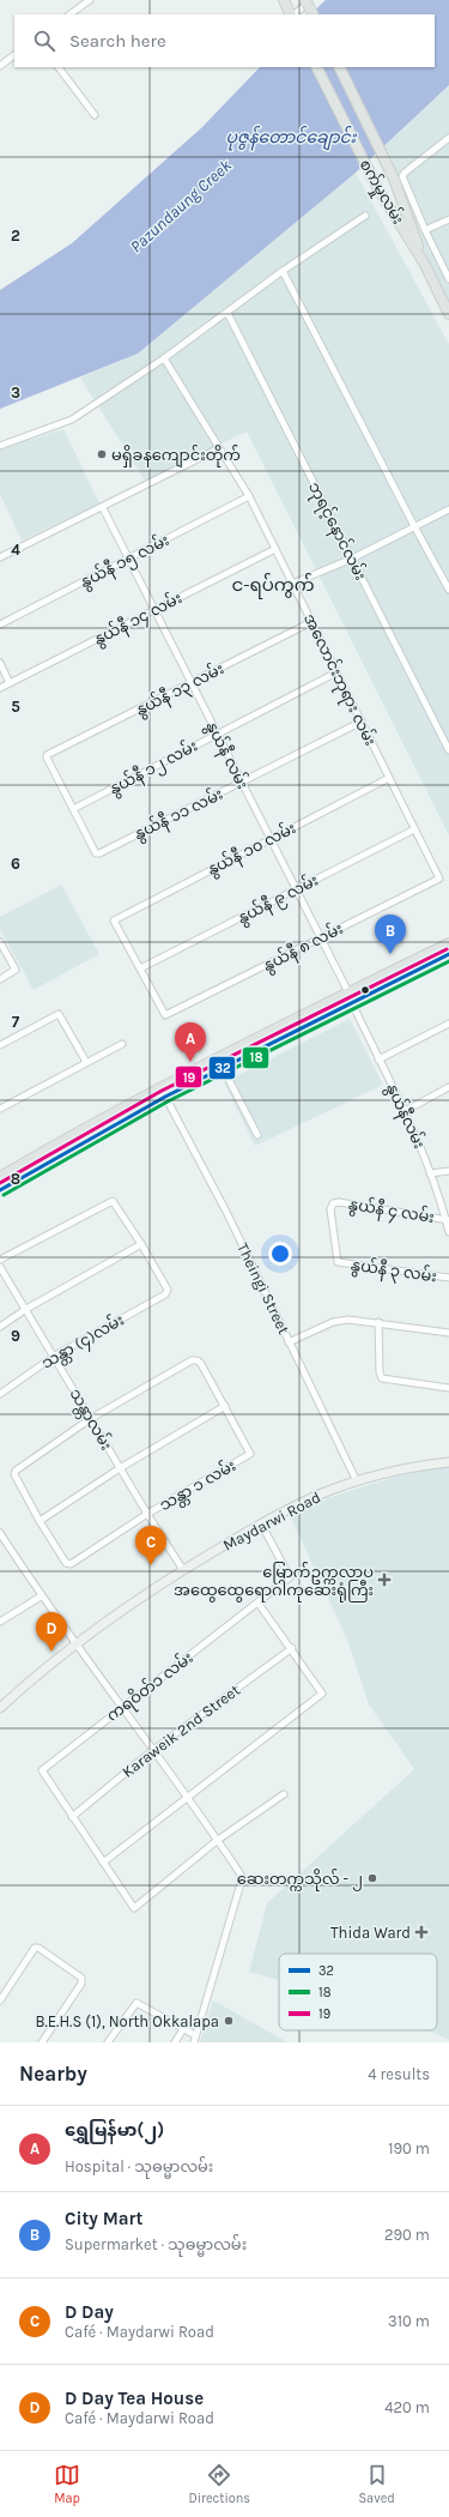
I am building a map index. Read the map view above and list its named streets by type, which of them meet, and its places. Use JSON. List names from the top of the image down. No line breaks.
{"streets":{"main road":["စက်မှုလမ်း"],"street":["ဘုရင့်နောင်လမ်း","နွယ်နီ ၁၅ လမ်း","နွယ်နီ ၁၄ လမ်း","အလောင်းဘုရား လမ်း","နွယ်နီ ၁၃ လမ်း","နွယ်နီ လမ်း","နွယ်နီ ၁၂ လမ်း","နွယ်နီ ၁၁ လမ်း","နွယ်နီ ၁၀ လမ်း","နွယ်နီ ၉ လမ်း","နွယ်နီ ၈ လမ်း","နွယ်နီလမ်း","နွယ်နီ ၄ လမ်း","နွယ်နီ ၃ လမ်း","Theingi Street","သန္တာ (၄)လမ်း","သန္တာလမ်း","သန္တာ ၁ လမ်း","Maydarwi Road","ကရဝိတ်၁ လမ်း","Karaweik 2nd Street"]},"crossings":[["နွယ်နီ ၁၅ လမ်း","အလောင်းဘုရား လမ်း"],["နွယ်နီ ၁၅ လမ်း","နွယ်နီ လမ်း"],["နွယ်နီ ၁၄ လမ်း","အလောင်းဘုရား လမ်း"],["နွယ်နီ ၁၄ လမ်း","နွယ်နီ လမ်း"],["အလောင်းဘုရား လမ်း","နွယ်နီ ၁၃ လမ်း"],["အလောင်းဘုရား လမ်း","နွယ်နီ ၁၂ လမ်း"],["အလောင်းဘုရား လမ်း","နွယ်နီ ၁၁ လမ်း"],["အလောင်းဘုရား လမ်း","နွယ်နီ ၁၀ လမ်း"],["အလောင်းဘုရား လမ်း","နွယ်နီ ၉ လမ်း"],["အလောင်းဘုရား လမ်း","နွယ်နီ ၈ လမ်း"],["နွယ်နီ ၁၃ လမ်း","နွယ်နီ လမ်း"],["နွယ်နီ ၁၃ လမ်း","နွယ်နီ ၁၂ လမ်း"],["နွယ်နီ ၁၃ လမ်း","နွယ်နီ ၁၁ လမ်း"],["နွယ်နီ လမ်း","နွယ်နီ ၁၂ လမ်း"],["နွယ်နီ လမ်း","နွယ်နီ ၁၁ လမ်း"],["နွယ်နီ လမ်း","နွယ်နီ ၁၀ လမ်း"],["နွယ်နီ လမ်း","နွယ်နီ ၉ လမ်း"],["နွယ်နီ လမ်း","နွယ်နီ ၈ လမ်း"],["နွယ်နီ လမ်း","နွယ်နီလမ်း"],["နွယ်နီ ၁၂ လမ်း","နွယ်နီ ၁၁ လမ်း"],["နွယ်နီ ၁၀ လမ်း","နွယ်နီ ၉ လမ်း"],["နွယ်နီ ၁၀ လမ်း","နွယ်နီ ၈ လမ်း"],["နွယ်နီ ၉ လမ်း","နွယ်နီ ၈ လမ်း"],["နွယ်နီလမ်း","နွယ်နီ ၄ လမ်း"],["နွယ်နီ ၄ လမ်း","နွယ်နီ ၃ လမ်း"],["Theingi Street","Maydarwi Road"],["သန္တာ (၄)လမ်း","သန္တာလမ်း"],["သန္တာလမ်း","သန္တာ ၁ လမ်း"],["သန္တာလမ်း","Maydarwi Road"],["Maydarwi Road","ကရဝိတ်၁ လမ်း"],["ကရဝိတ်၁ လမ်း","Karaweik 2nd Street"]],"districts":["င-ရပ်ကွက်"],"water":["ပုဇွန်တောင်ချောင်း","Pazundaung Creek"],"places":{"other":["မရှိခနကျောင်းတိုက်","ဆေးတက္ကသိုလ် - ၂","B.E.H.S (1), North Okkalapa"],"health":["မြောက်ဥက္ကလာပ အထွေထွေရောဂါကုဆေးရုံကြီး","Thida Ward"]},"lines":["transit line 19","transit line 32","transit line 18"],"legend":["32","18","19"],"page":{"search":"Search here","pins":["B","A","C","D"],"heading":["Nearby","4 results"],"list":[{"mark":"A","name":"ရွှေမြန်မာ(၂)","note":"Hospital · သုဓမ္မာလမ်း","value":"190 m"},{"mark":"B","name":"City Mart","note":"Supermarket · သုဓမ္မာလမ်း","value":"290 m"},{"mark":"C","name":"D Day","note":"Café · Maydarwi Road","value":"310 m"},{"mark":"D","name":"D Day Tea House","note":"Café · Maydarwi Road","value":"420 m"}],"nav":["Map","Directions","Saved"]},"grid":{"rows":["2","3","4","5","6","7","8","9"]}}
